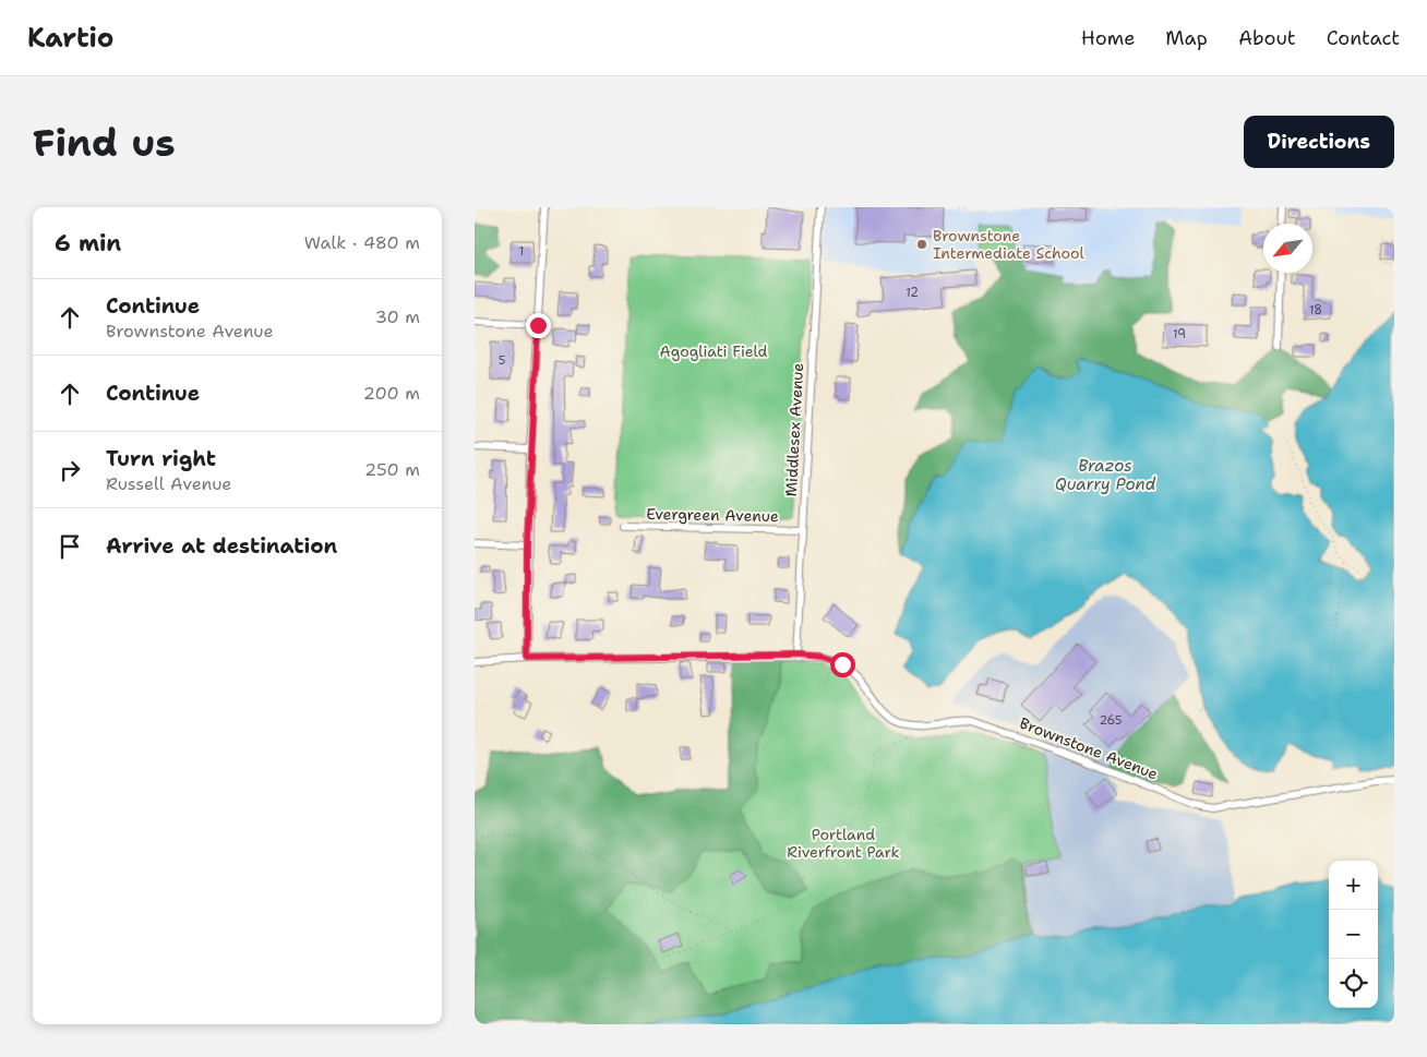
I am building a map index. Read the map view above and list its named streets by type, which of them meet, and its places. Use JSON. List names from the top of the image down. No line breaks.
{"streets":{"street":["Middlesex Avenue","Evergreen Avenue","Brownstone Avenue"]},"crossings":[["Middlesex Avenue","Evergreen Avenue"],["Middlesex Avenue","Brownstone Avenue"]],"water":["Brazos Quarry Pond"],"parks":["Agogliati Field","Portland Riverfront Park"],"places":["Brownstone Intermediate School"],"house_numbers":["1","12","18","19","5","265"],"north":"bottom left","page":{"header":"Kartio","nav":["Home","Map","About","Contact"],"buttons":"Directions","title":"Find us","heading":["6 min","Walk · 480 m"],"list":[["Continue","Brownstone Avenue","30 m"],["Continue","200 m"],["Turn right","Russell Avenue","250 m"],"Arrive at destination"],"map_buttons":["+","−"]}}
